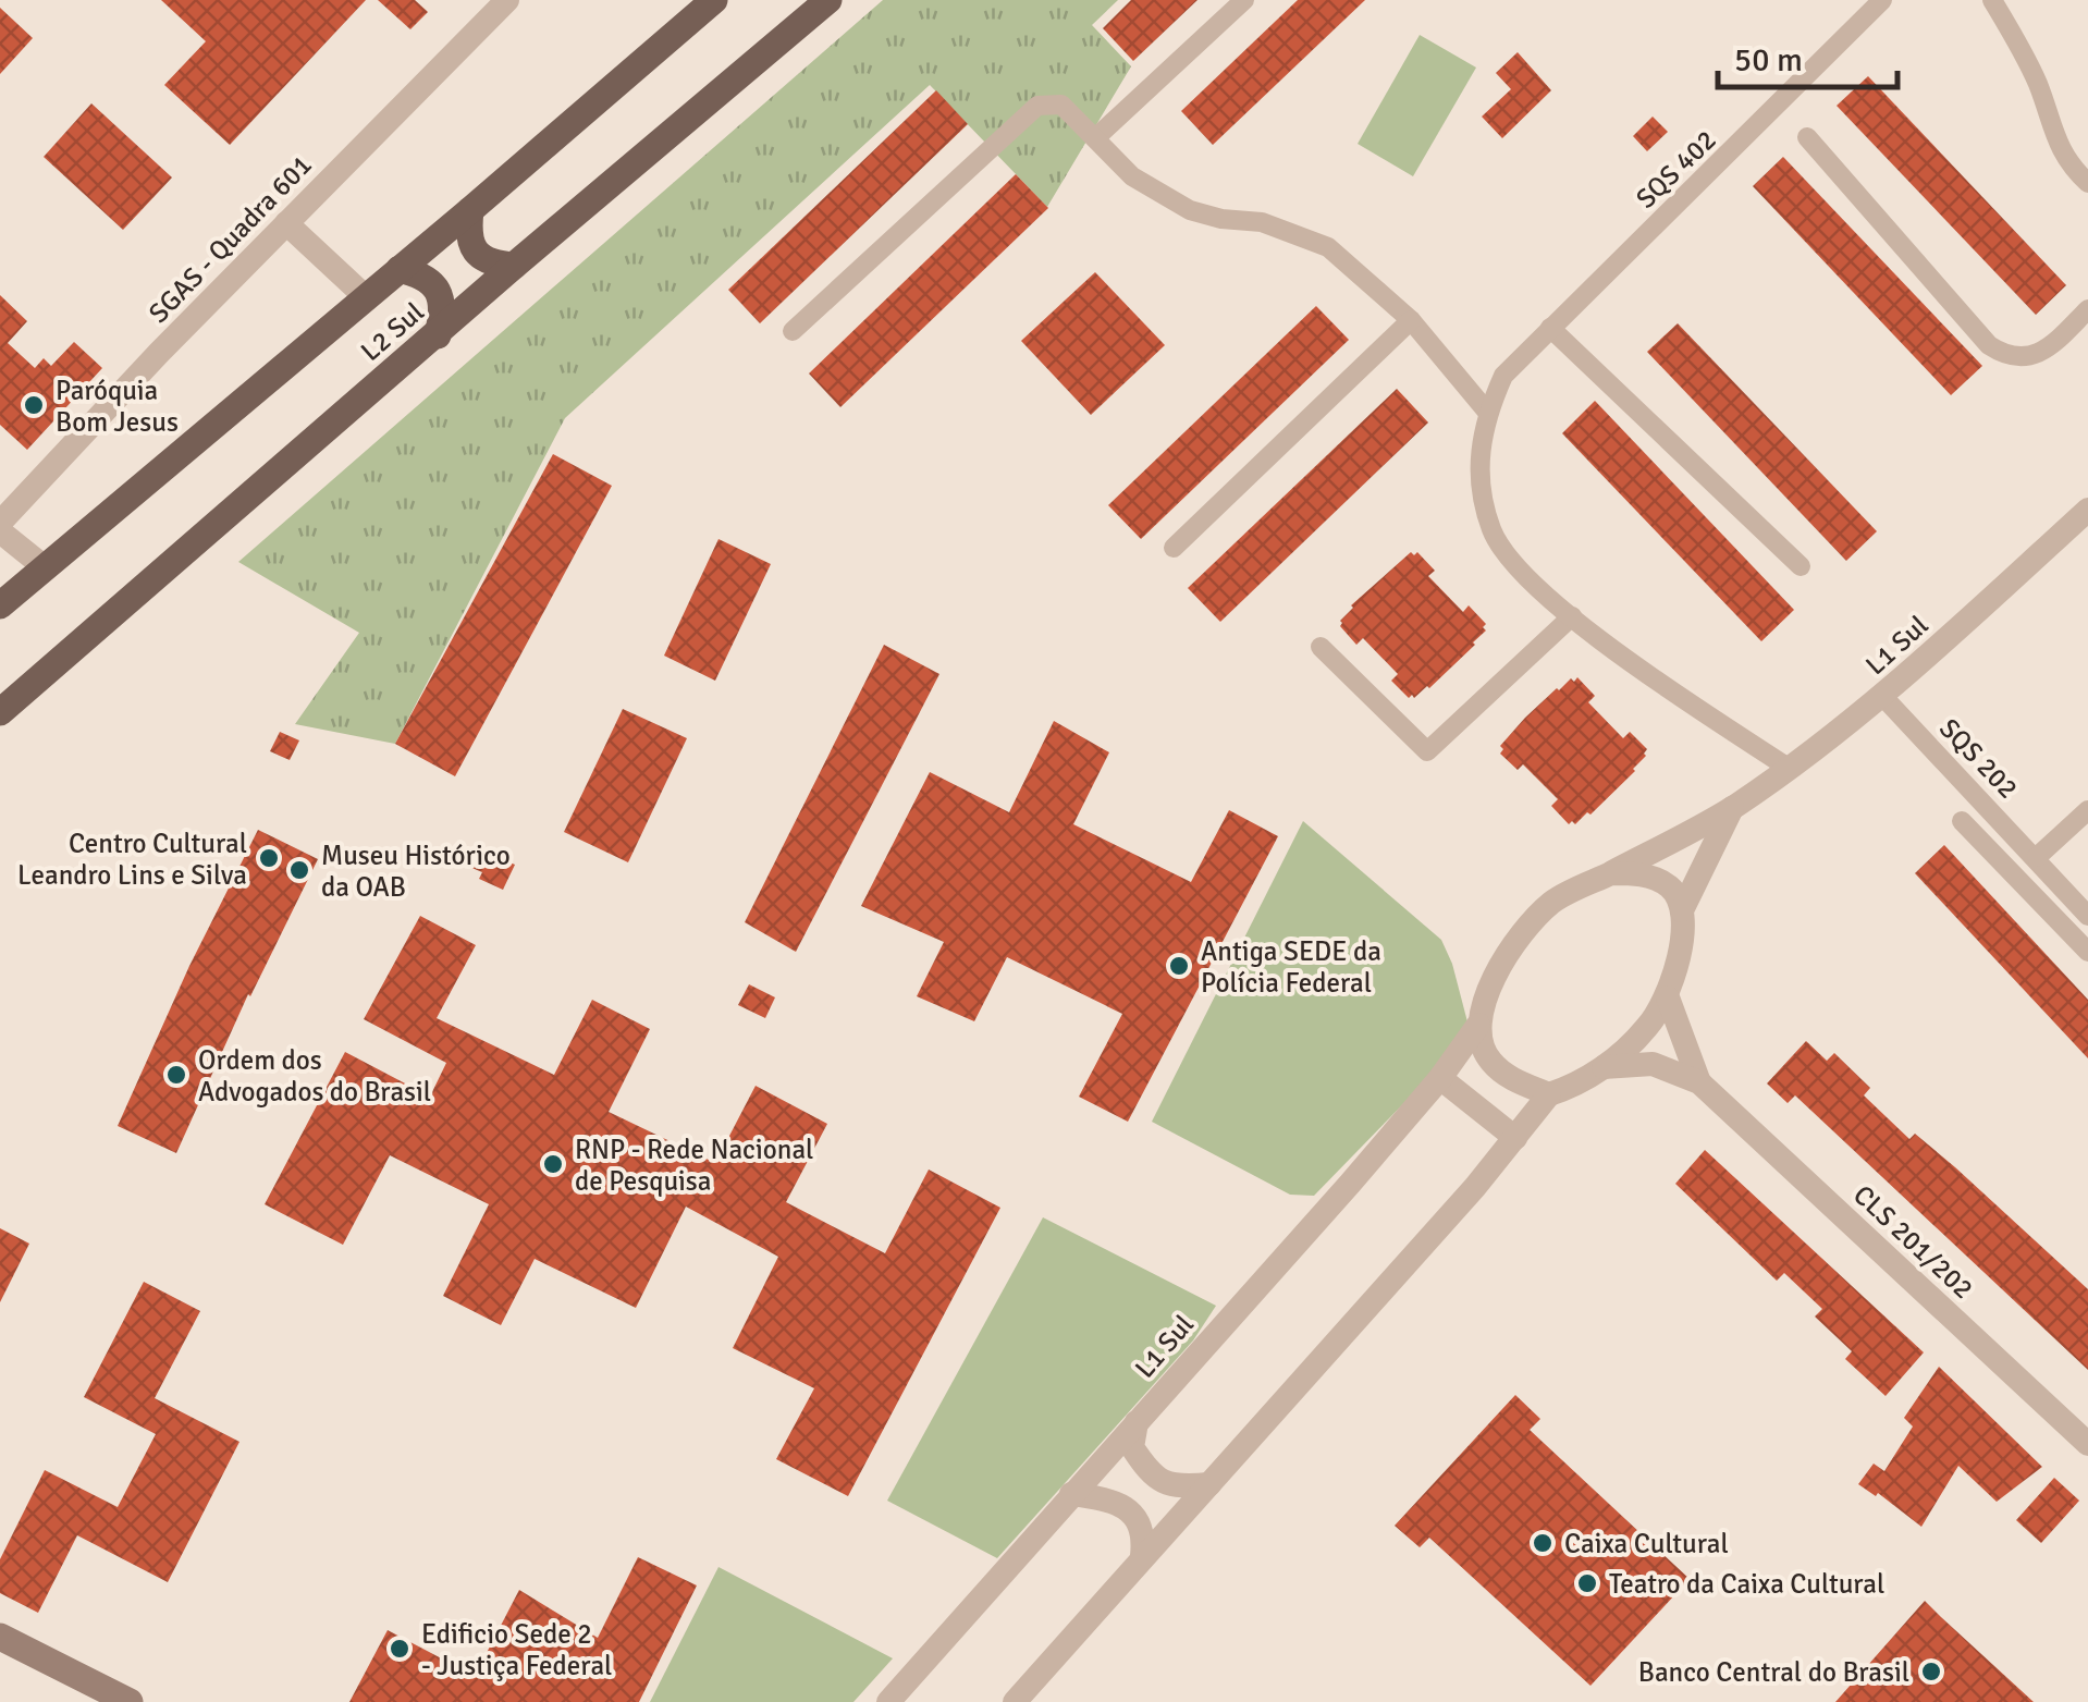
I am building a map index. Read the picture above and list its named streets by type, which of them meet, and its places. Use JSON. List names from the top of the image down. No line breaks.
{"streets":{"main road":["L2 Sul"],"street":["SQS 402","SGAS - Quadra 601","L1 Sul","SQS 202","CLS 201/202"]},"crossings":[["SQS 402","L1 Sul"],["L1 Sul","SQS 202"],["L1 Sul","CLS 201/202"]],"places":["Paróquia Bom Jesus","Centro Cultural Leandro Lins e Silva","Museu Histórico da OAB","Antiga SEDE da Polícia Federal","Ordem dos Advogados do Brasil","RNP - Rede Nacional de Pesquisa","Caixa Cultural","Teatro da Caixa Cultural","Edificio Sede 2 - Justiça Federal","Banco Central do Brasil"],"scale_bar":"50 m"}
